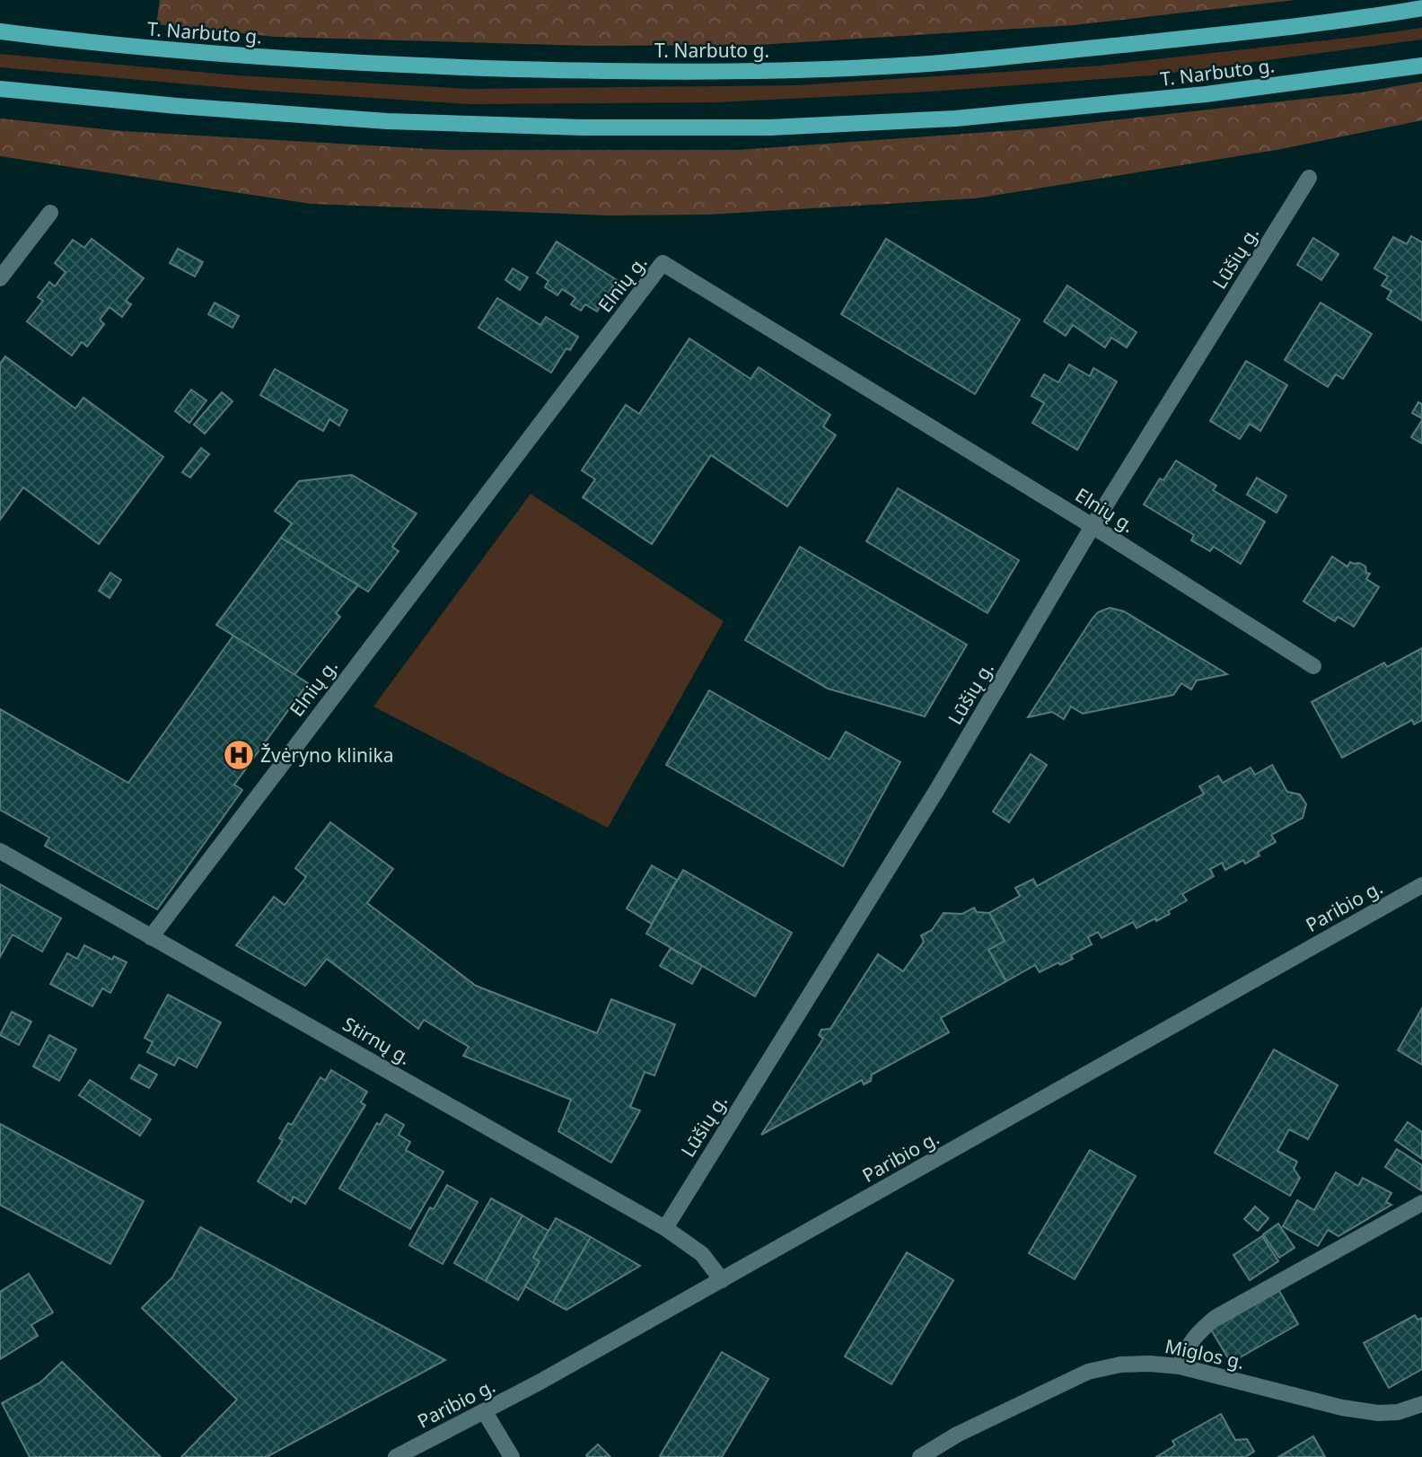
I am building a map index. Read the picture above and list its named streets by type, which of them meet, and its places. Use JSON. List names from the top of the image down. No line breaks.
{"streets":{"main road":["T. Narbuto g."],"street":["Lūšių g.","Elnių g.","Paribio g.","Stirnų g.","Miglos g."]},"crossings":[["Lūšių g.","Elnių g."],["Lūšių g.","Stirnų g."],["Elnių g.","Stirnų g."],["Paribio g.","Stirnų g."]],"places":{"hospital":["Žvėryno klinika"]}}
